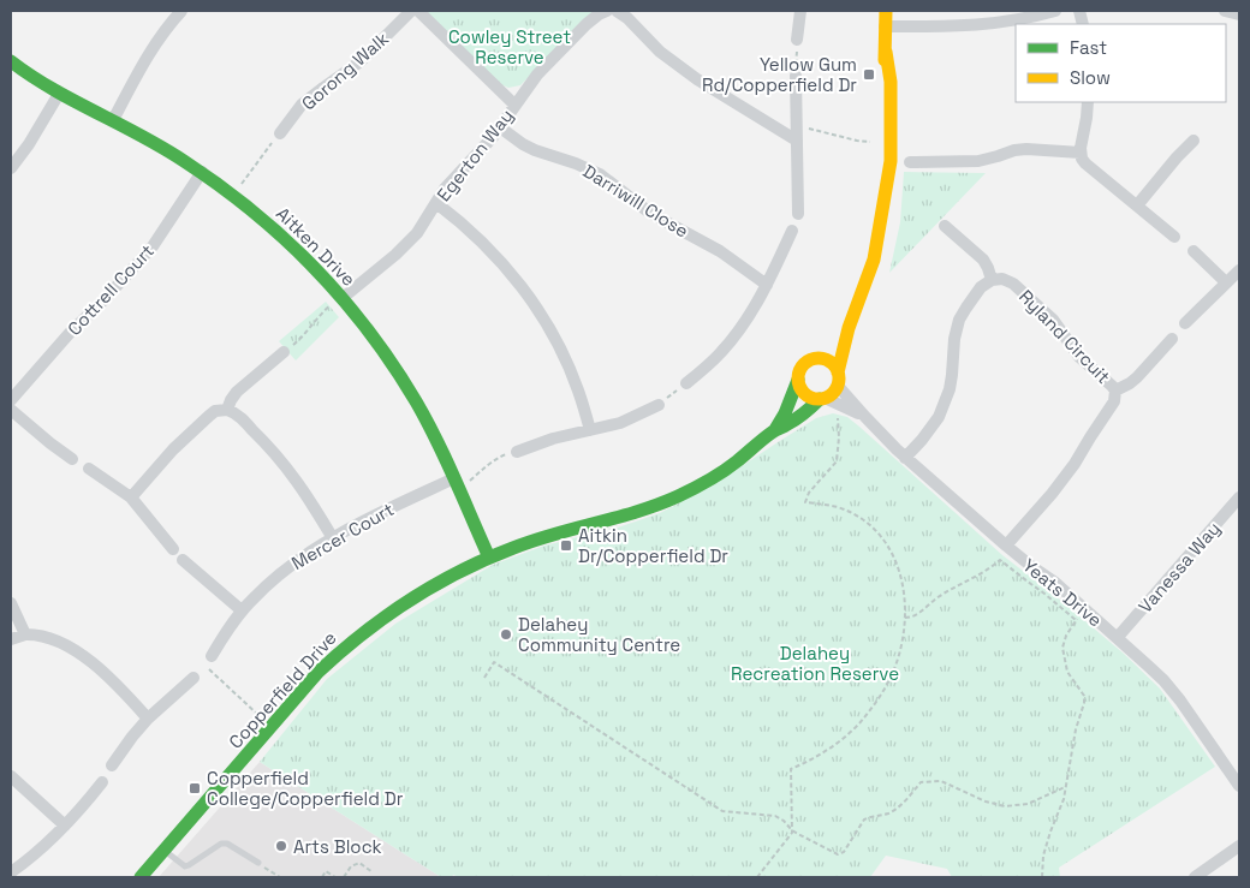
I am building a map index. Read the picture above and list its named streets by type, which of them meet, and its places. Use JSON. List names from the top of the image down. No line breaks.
{"streets":{"street":["Gorong Walk","Egerton Way","Darriwill Close","Aitken Drive","Cottrell Court","Ryland Circuit","Mercer Court","Vanessa Way","Yeats Drive","Copperfield Drive"]},"crossings":[["Egerton Way","Darriwill Close"],["Egerton Way","Aitken Drive"],["Aitken Drive","Cottrell Court"],["Aitken Drive","Mercer Court"],["Aitken Drive","Copperfield Drive"],["Ryland Circuit","Yeats Drive"],["Vanessa Way","Yeats Drive"],["Yeats Drive","Copperfield Drive"]],"parks":["Cowley Street Reserve","Delahey Recreation Reserve"],"places":{"transit":["Yellow Gum Rd/Copperfield Dr","Aitkin Dr/Copperfield Dr","Copperfield College/Copperfield Dr"],"other":["Delahey Community Centre","Arts Block"]},"legend":["Fast","Slow"]}
